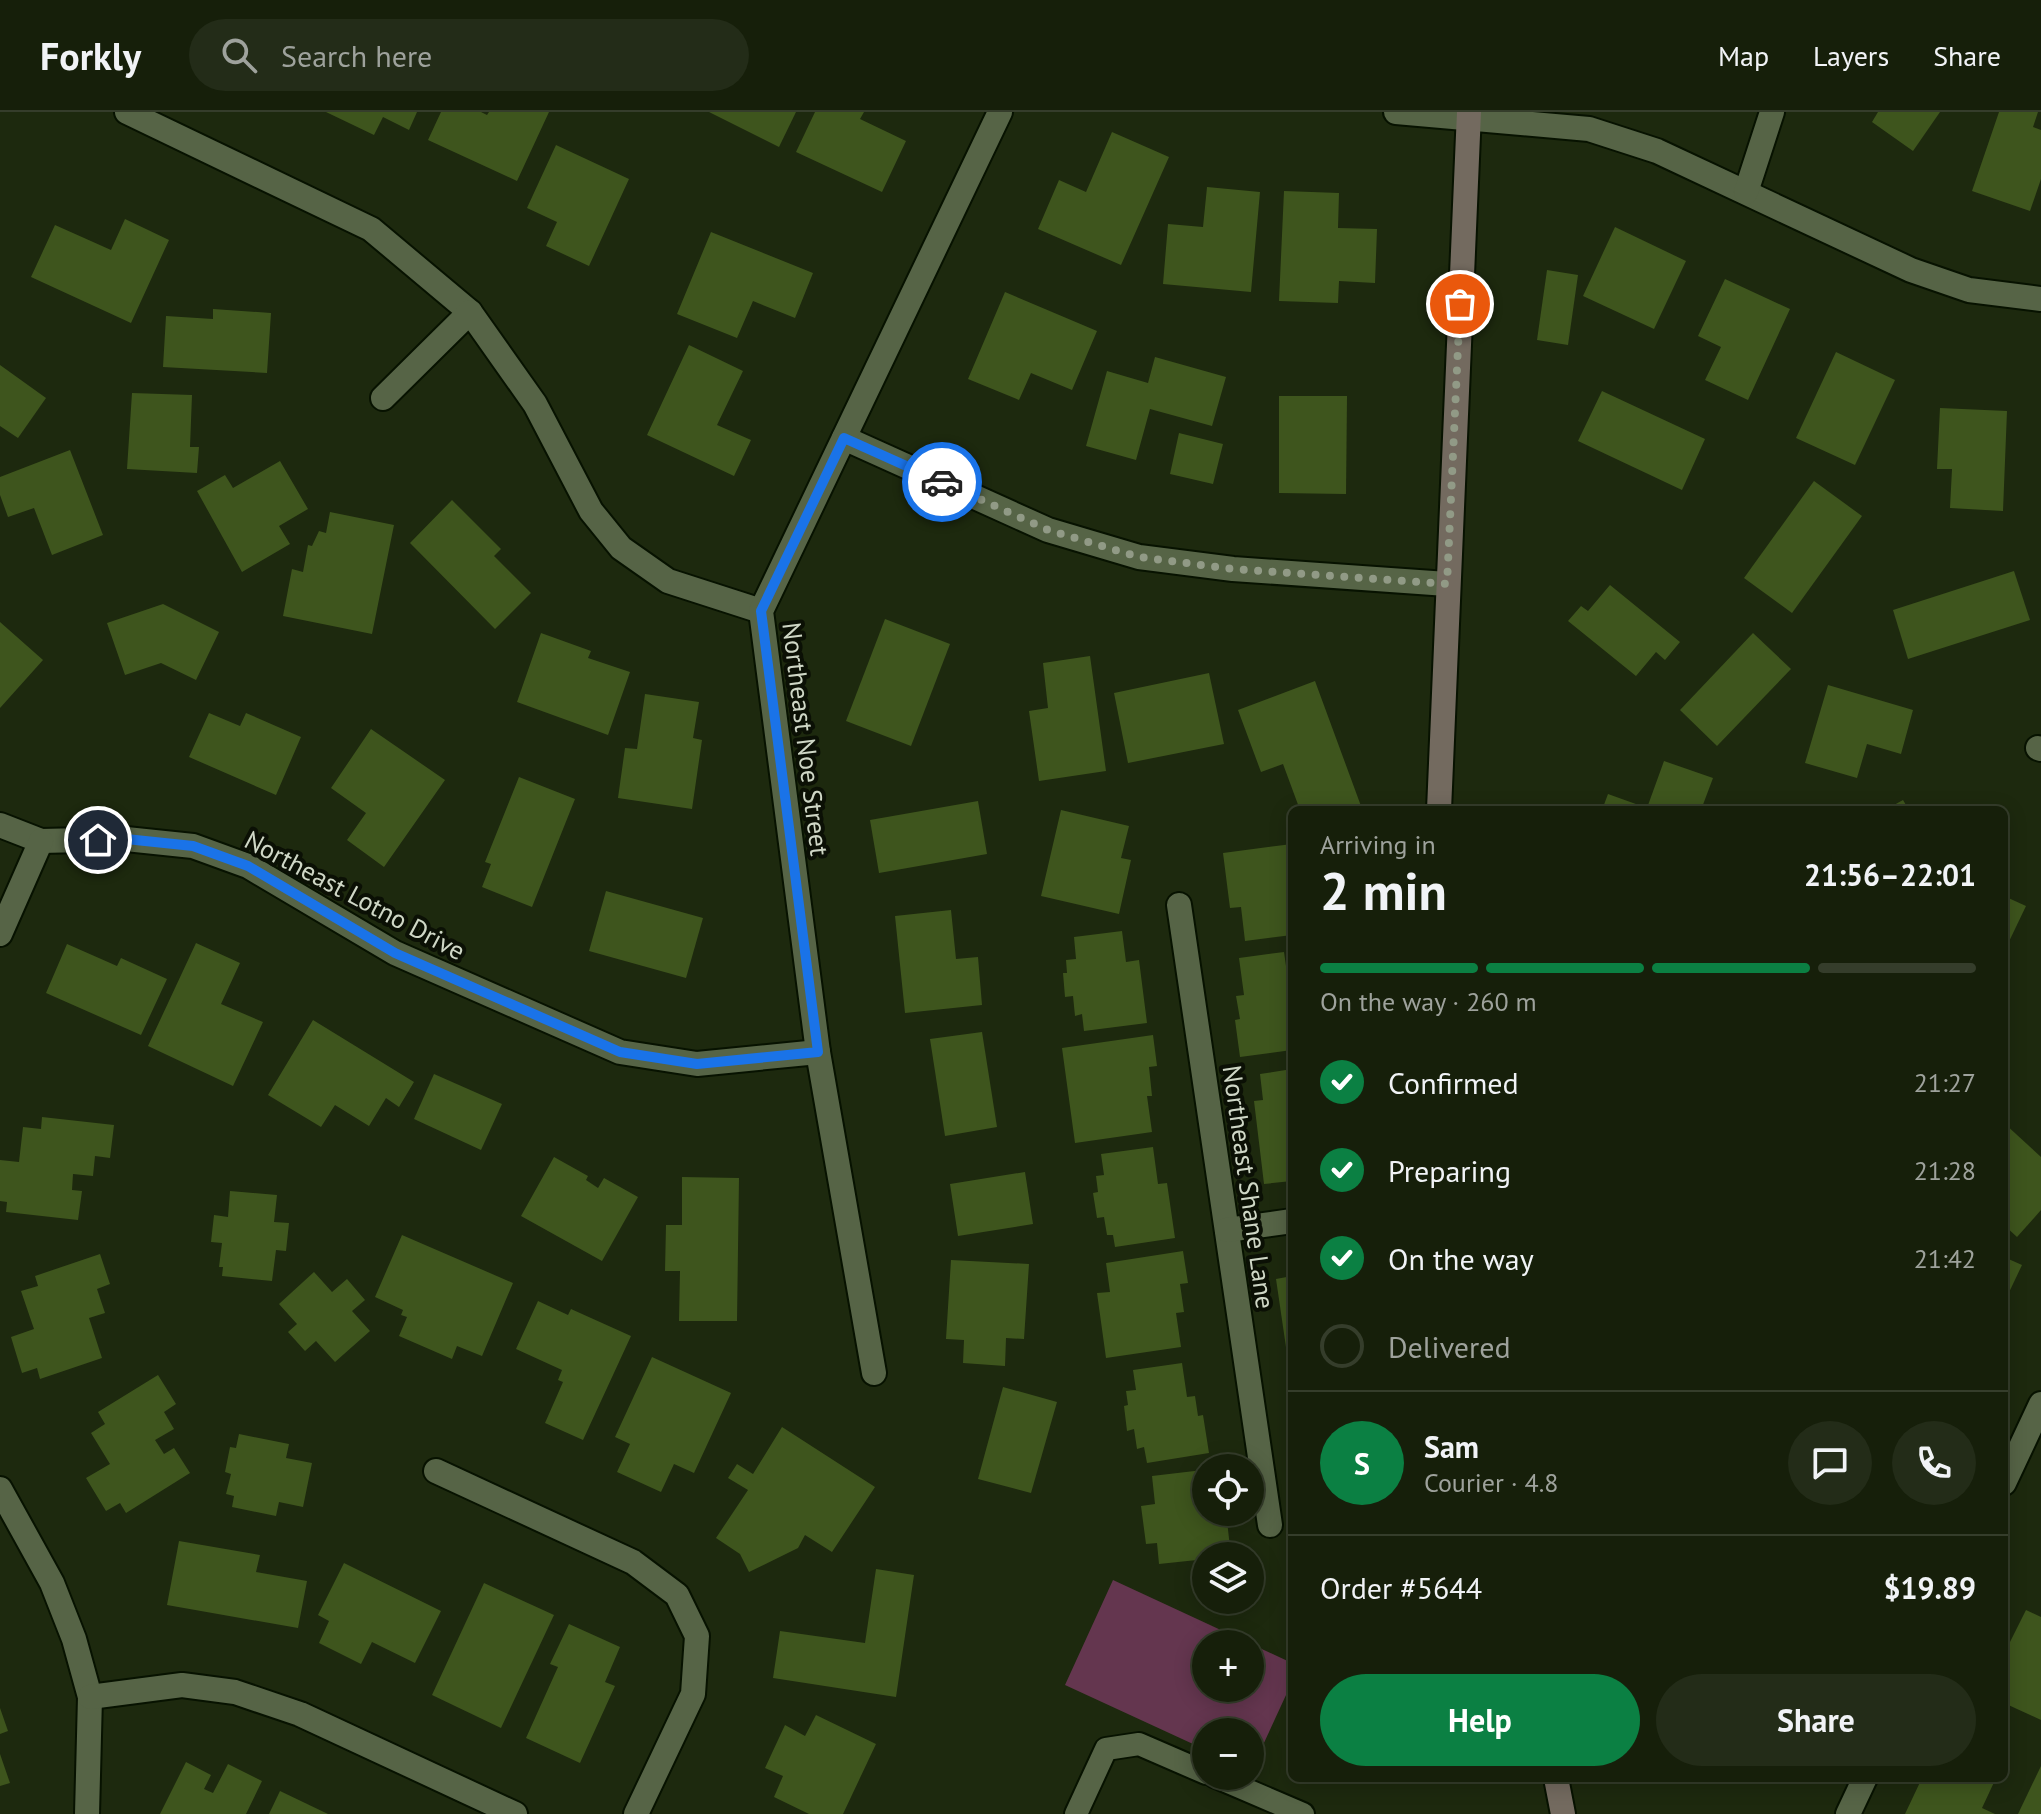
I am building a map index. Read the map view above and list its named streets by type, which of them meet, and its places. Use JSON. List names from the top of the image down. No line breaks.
{"streets":{"street":["Northeast Noe Street","Northeast Lotno Drive","Northeast Shane Lane"]},"crossings":[["Northeast Noe Street","Northeast Lotno Drive"]],"page":{"header":"Forkly","search":"Search here","nav":["Map","Layers","Share"],"heading":["2 min","Arriving in","21:56–22:01"],"panel":["Sam","Courier · 4.8","Order #5644","$19.89"],"bar":"On the way · 260 m","list":[["Confirmed","21:27"],["Preparing","21:28"],["On the way","21:42"],"Delivered"],"round":"S","map_buttons":["+","−"],"buttons":["Help","Share"]}}
